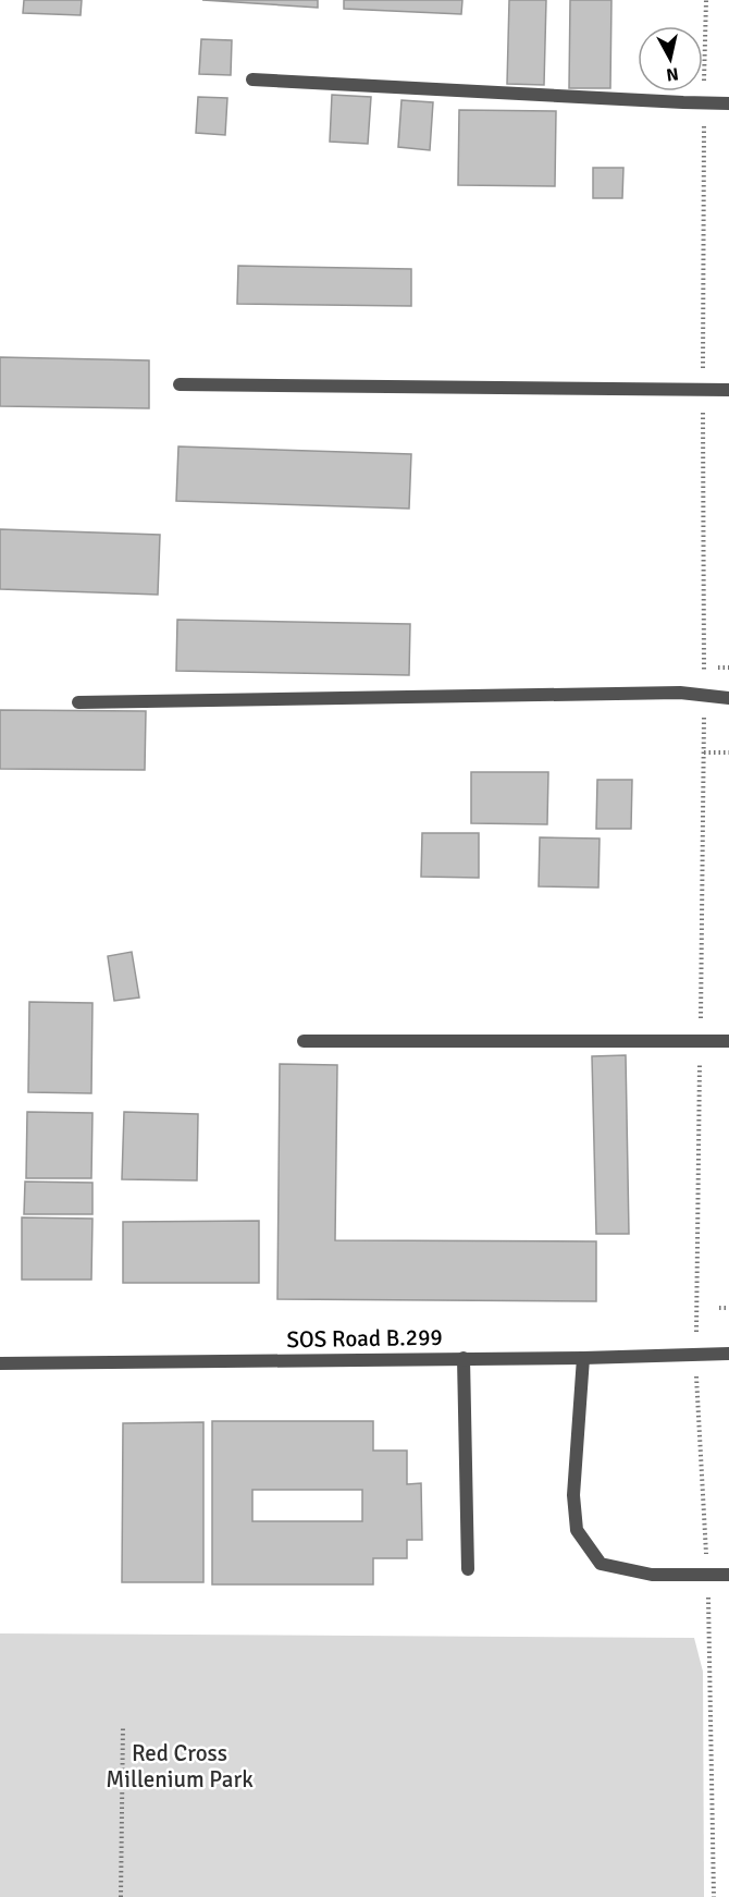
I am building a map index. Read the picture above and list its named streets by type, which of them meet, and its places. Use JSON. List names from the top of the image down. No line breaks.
{"streets":{"street":["SOS Road B.299"]},"parks":["Red Cross Millenium Park"],"north":"bottom"}
